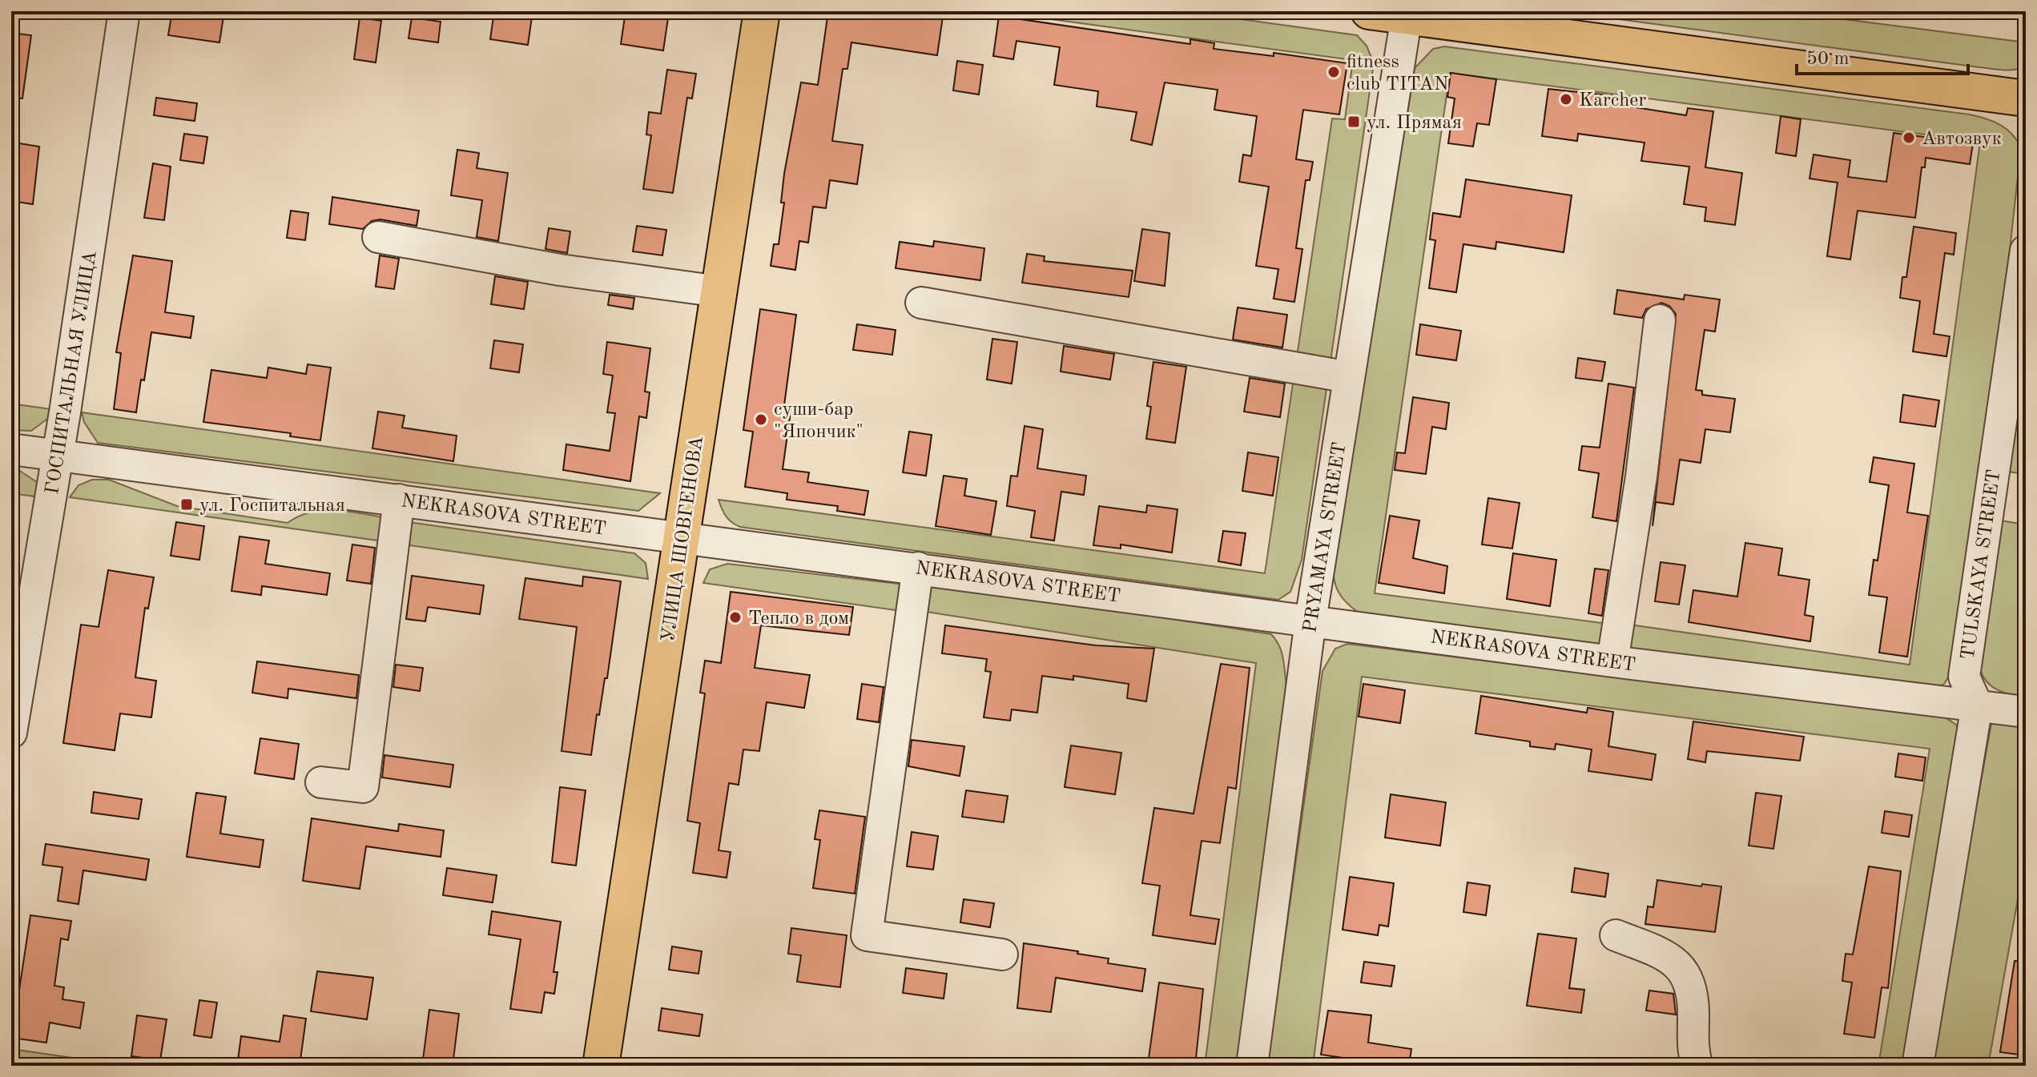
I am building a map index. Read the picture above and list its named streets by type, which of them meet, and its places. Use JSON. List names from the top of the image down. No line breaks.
{"streets":{"main road":["УЛИЦА ШОВГЕНОВА"],"street":["ГОСПИТАЛЬНАЯ УЛИЦА","NEKRASOVA STREET","PRYAMAYA STREET","TULSKAYA STREET"]},"crossings":[["ГОСПИТАЛЬНАЯ УЛИЦА","NEKRASOVA STREET"],["NEKRASOVA STREET","PRYAMAYA STREET"],["NEKRASOVA STREET","УЛИЦА ШОВГЕНОВА"],["NEKRASOVA STREET","TULSKAYA STREET"]],"places":{"other":["fitness club TITAN","Karcher","Автозвук","суши-бар \"Япончик\"","Тепло в дом"],"transit":["ул. Прямая","ул. Госпитальная"]},"scale_bar":"50 m"}
